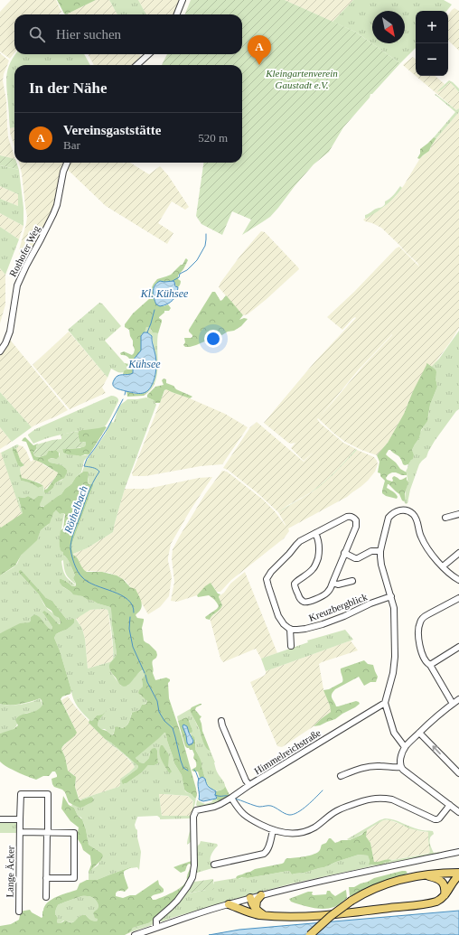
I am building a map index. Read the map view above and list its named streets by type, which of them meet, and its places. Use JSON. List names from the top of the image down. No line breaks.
{"streets":{"street":["Rothofer Weg","Kreuzbergblick","Himmelreichstraße","Lange Äcker"]},"water":["Kl. Kühsee","Kühsee","Röthelbach"],"parks":["Kleingartenverein Gaustadt e.V."],"north":"bottom right","page":{"map_buttons":["+","−"],"search":"Hier suchen","pins":"A","heading":"In der Nähe","list":[{"mark":"A","name":"Vereinsgaststätte","note":"Bar","value":"520 m"}]}}
